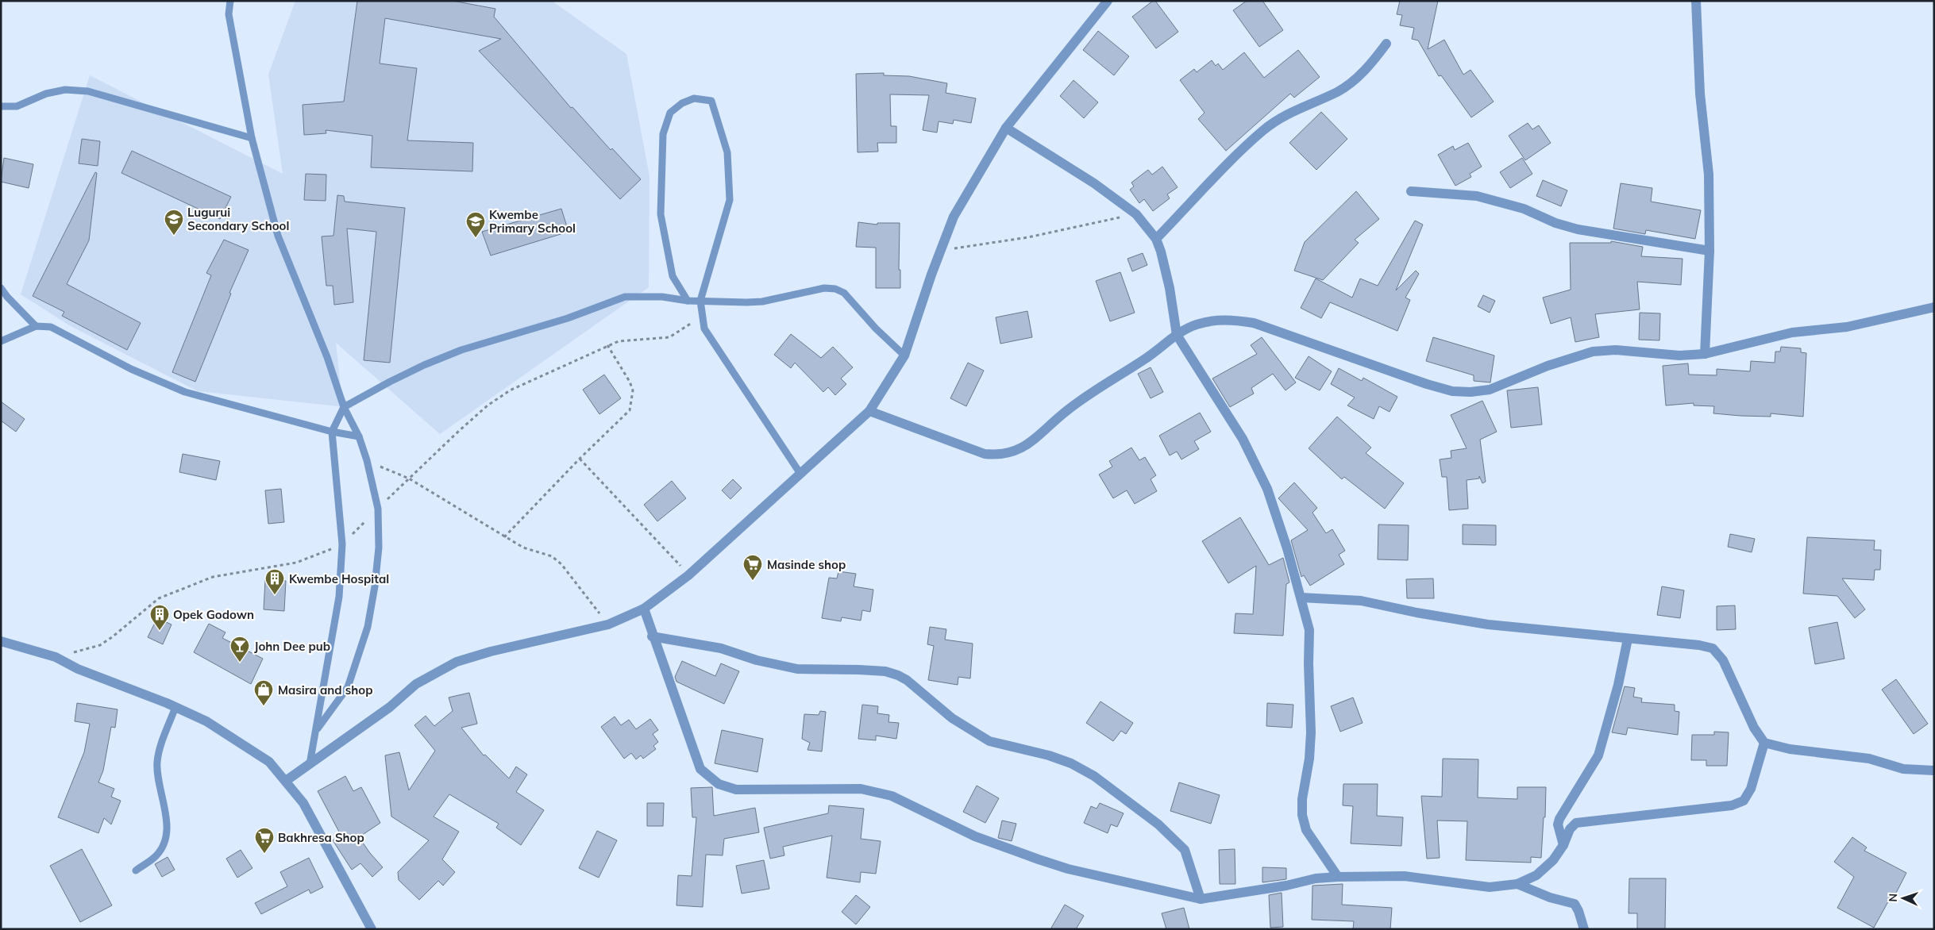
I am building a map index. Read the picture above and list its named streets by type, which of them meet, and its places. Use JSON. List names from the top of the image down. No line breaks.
{"places":{"school or university":["Lugurui Secondary School","Kwembe Primary School"],"supermarket":["Masinde shop","Bakhresa Shop"],"building":["Kwembe Hospital","Opek Godown"],"bar":["John Dee pub"],"shop":["Masira and shop"]},"north":"left"}
